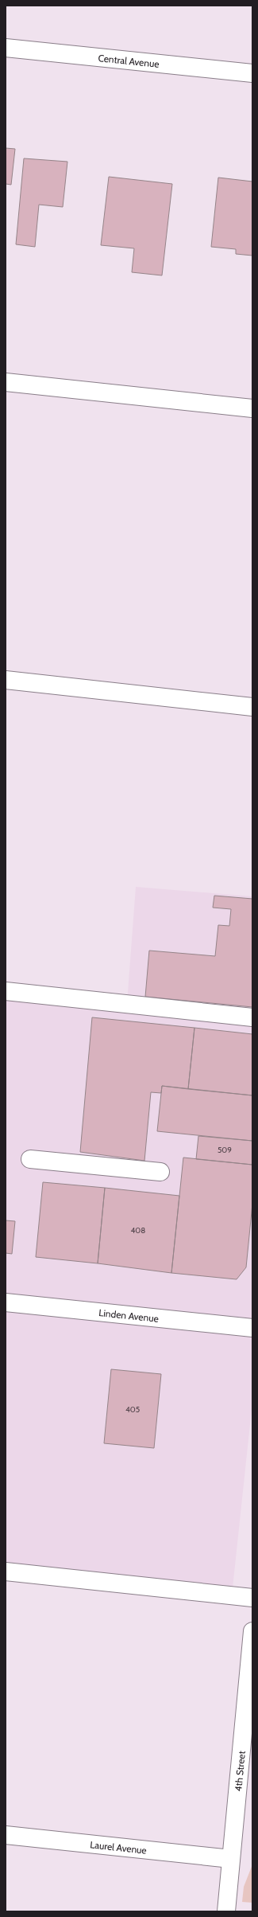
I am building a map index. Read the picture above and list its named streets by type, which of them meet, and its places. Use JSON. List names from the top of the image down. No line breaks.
{"streets":{"street":["Central Avenue","Linden Avenue","4th Street","Laurel Avenue"]},"crossings":[["4th Street","Laurel Avenue"]],"house_numbers":["509","408","405"]}
